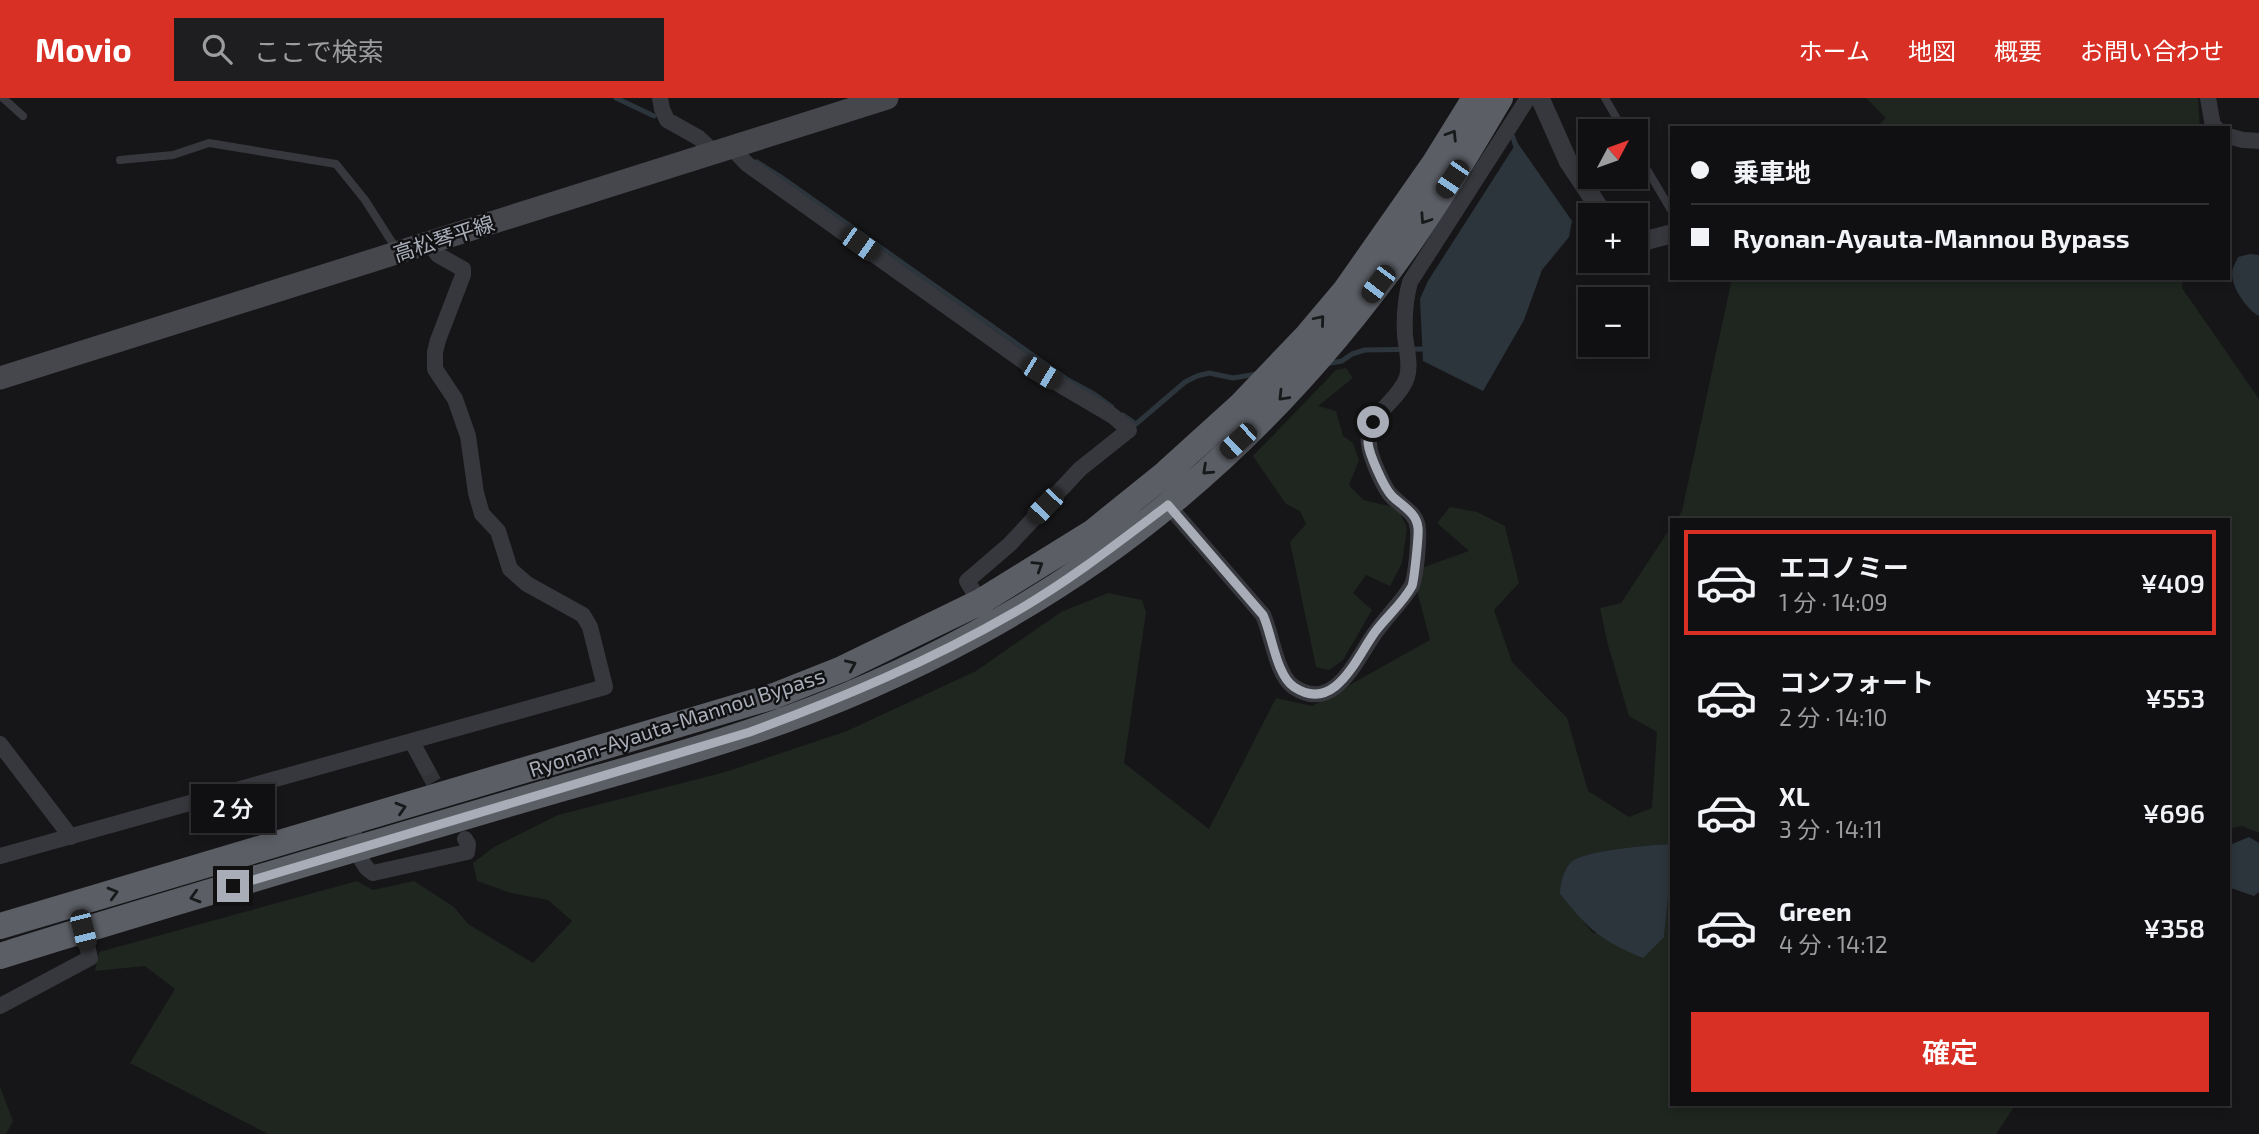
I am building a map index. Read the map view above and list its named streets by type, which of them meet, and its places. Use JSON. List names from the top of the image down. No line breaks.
{"streets":{"highway":["Ryonan-Ayauta-Mannou Bypass"],"main road":["高松琴平線"]},"north":"top right","page":{"header":"Movio","search":"ここで検索","nav":["ホーム","地図","概要","お問い合わせ"],"map_buttons":["+","−"],"banner":["乗車地","Ryonan-Ayauta-Mannou Bypass"],"list":[{"name":"エコノミー","note":"1 分 · 14:09","value":"¥409"},{"name":"コンフォート","note":"2 分 · 14:10","value":"¥553"},{"name":"XL","note":"3 分 · 14:11","value":"¥696"},{"name":"Green","note":"4 分 · 14:12","value":"¥358"}],"bubble":"2 分","buttons":"確定"}}
